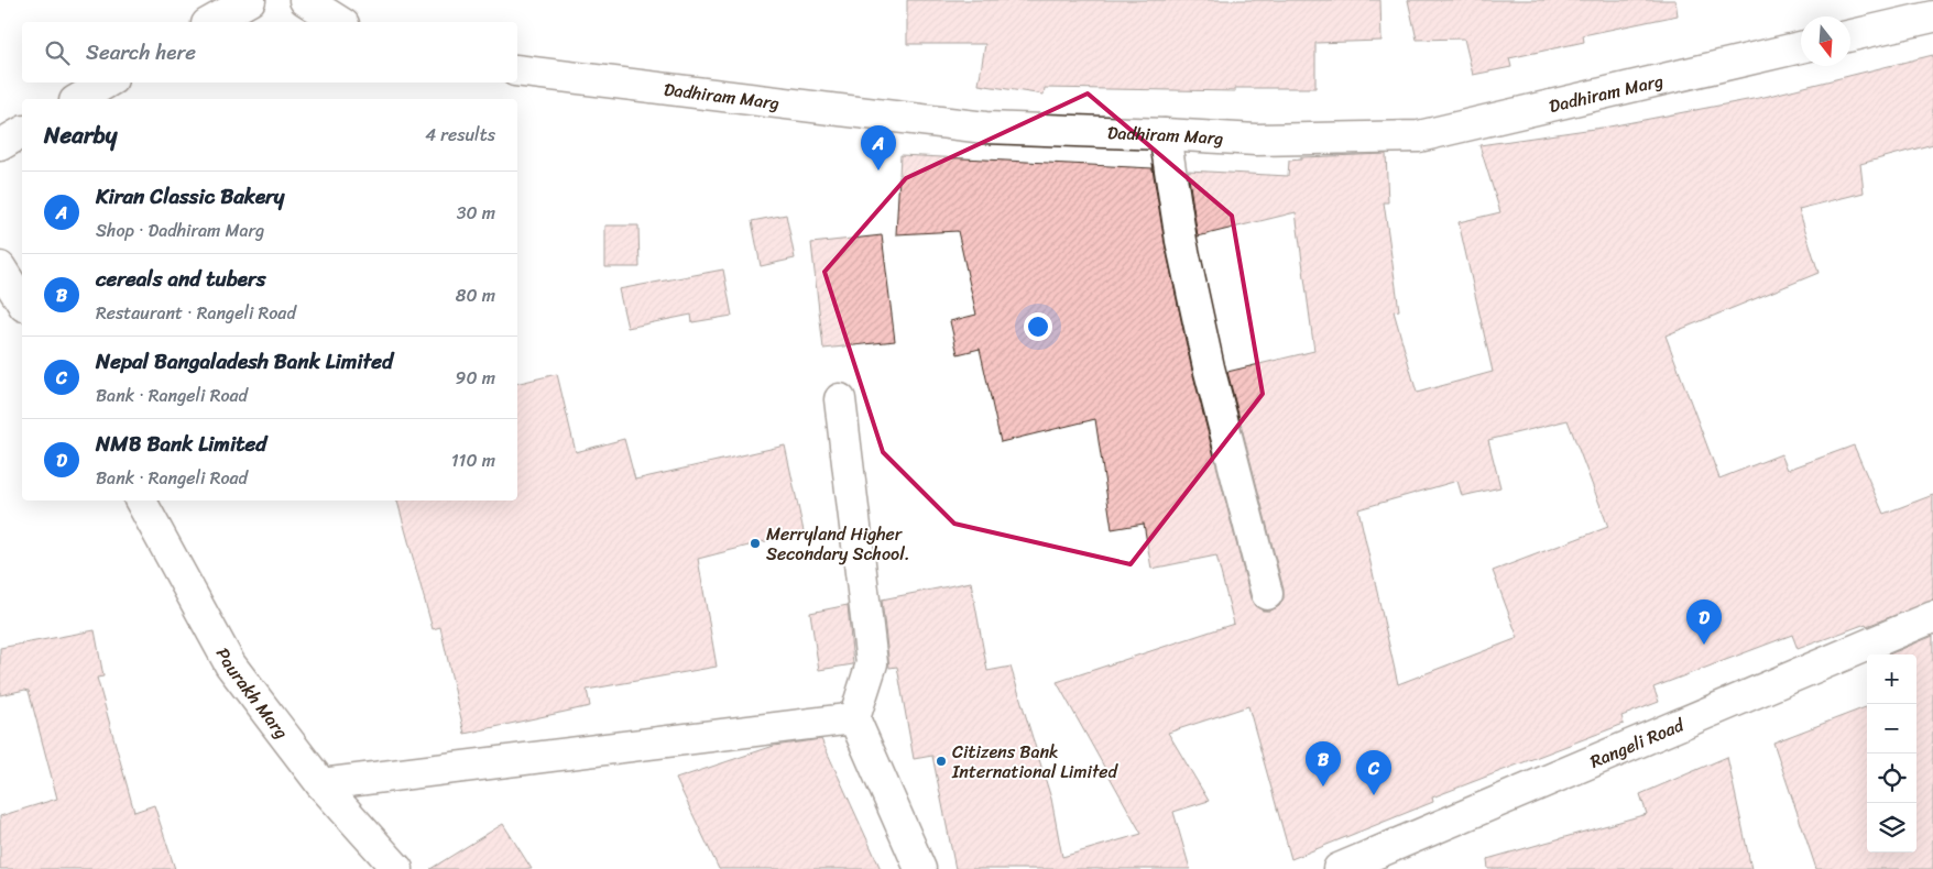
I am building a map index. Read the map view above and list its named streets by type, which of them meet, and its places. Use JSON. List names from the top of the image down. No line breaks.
{"streets":{"street":["Dadhiram Marg","Paurakh Marg","Rangeli Road"]},"places":["Merryland Higher Secondary School.","Citizens Bank International Limited"],"north":"bottom","page":{"search":"Search here","heading":["Nearby","4 results"],"pins":["A","D","B","C"],"list":[{"mark":"A","name":"Kiran Classic Bakery","note":"Shop · Dadhiram Marg","value":"30 m"},{"mark":"B","name":"cereals and tubers","note":"Restaurant · Rangeli Road","value":"80 m"},{"mark":"C","name":"Nepal Bangaladesh Bank Limited","note":"Bank · Rangeli Road","value":"90 m"},{"mark":"D","name":"NMB Bank Limited","note":"Bank · Rangeli Road","value":"110 m"}],"map_buttons":["+","−"]}}
